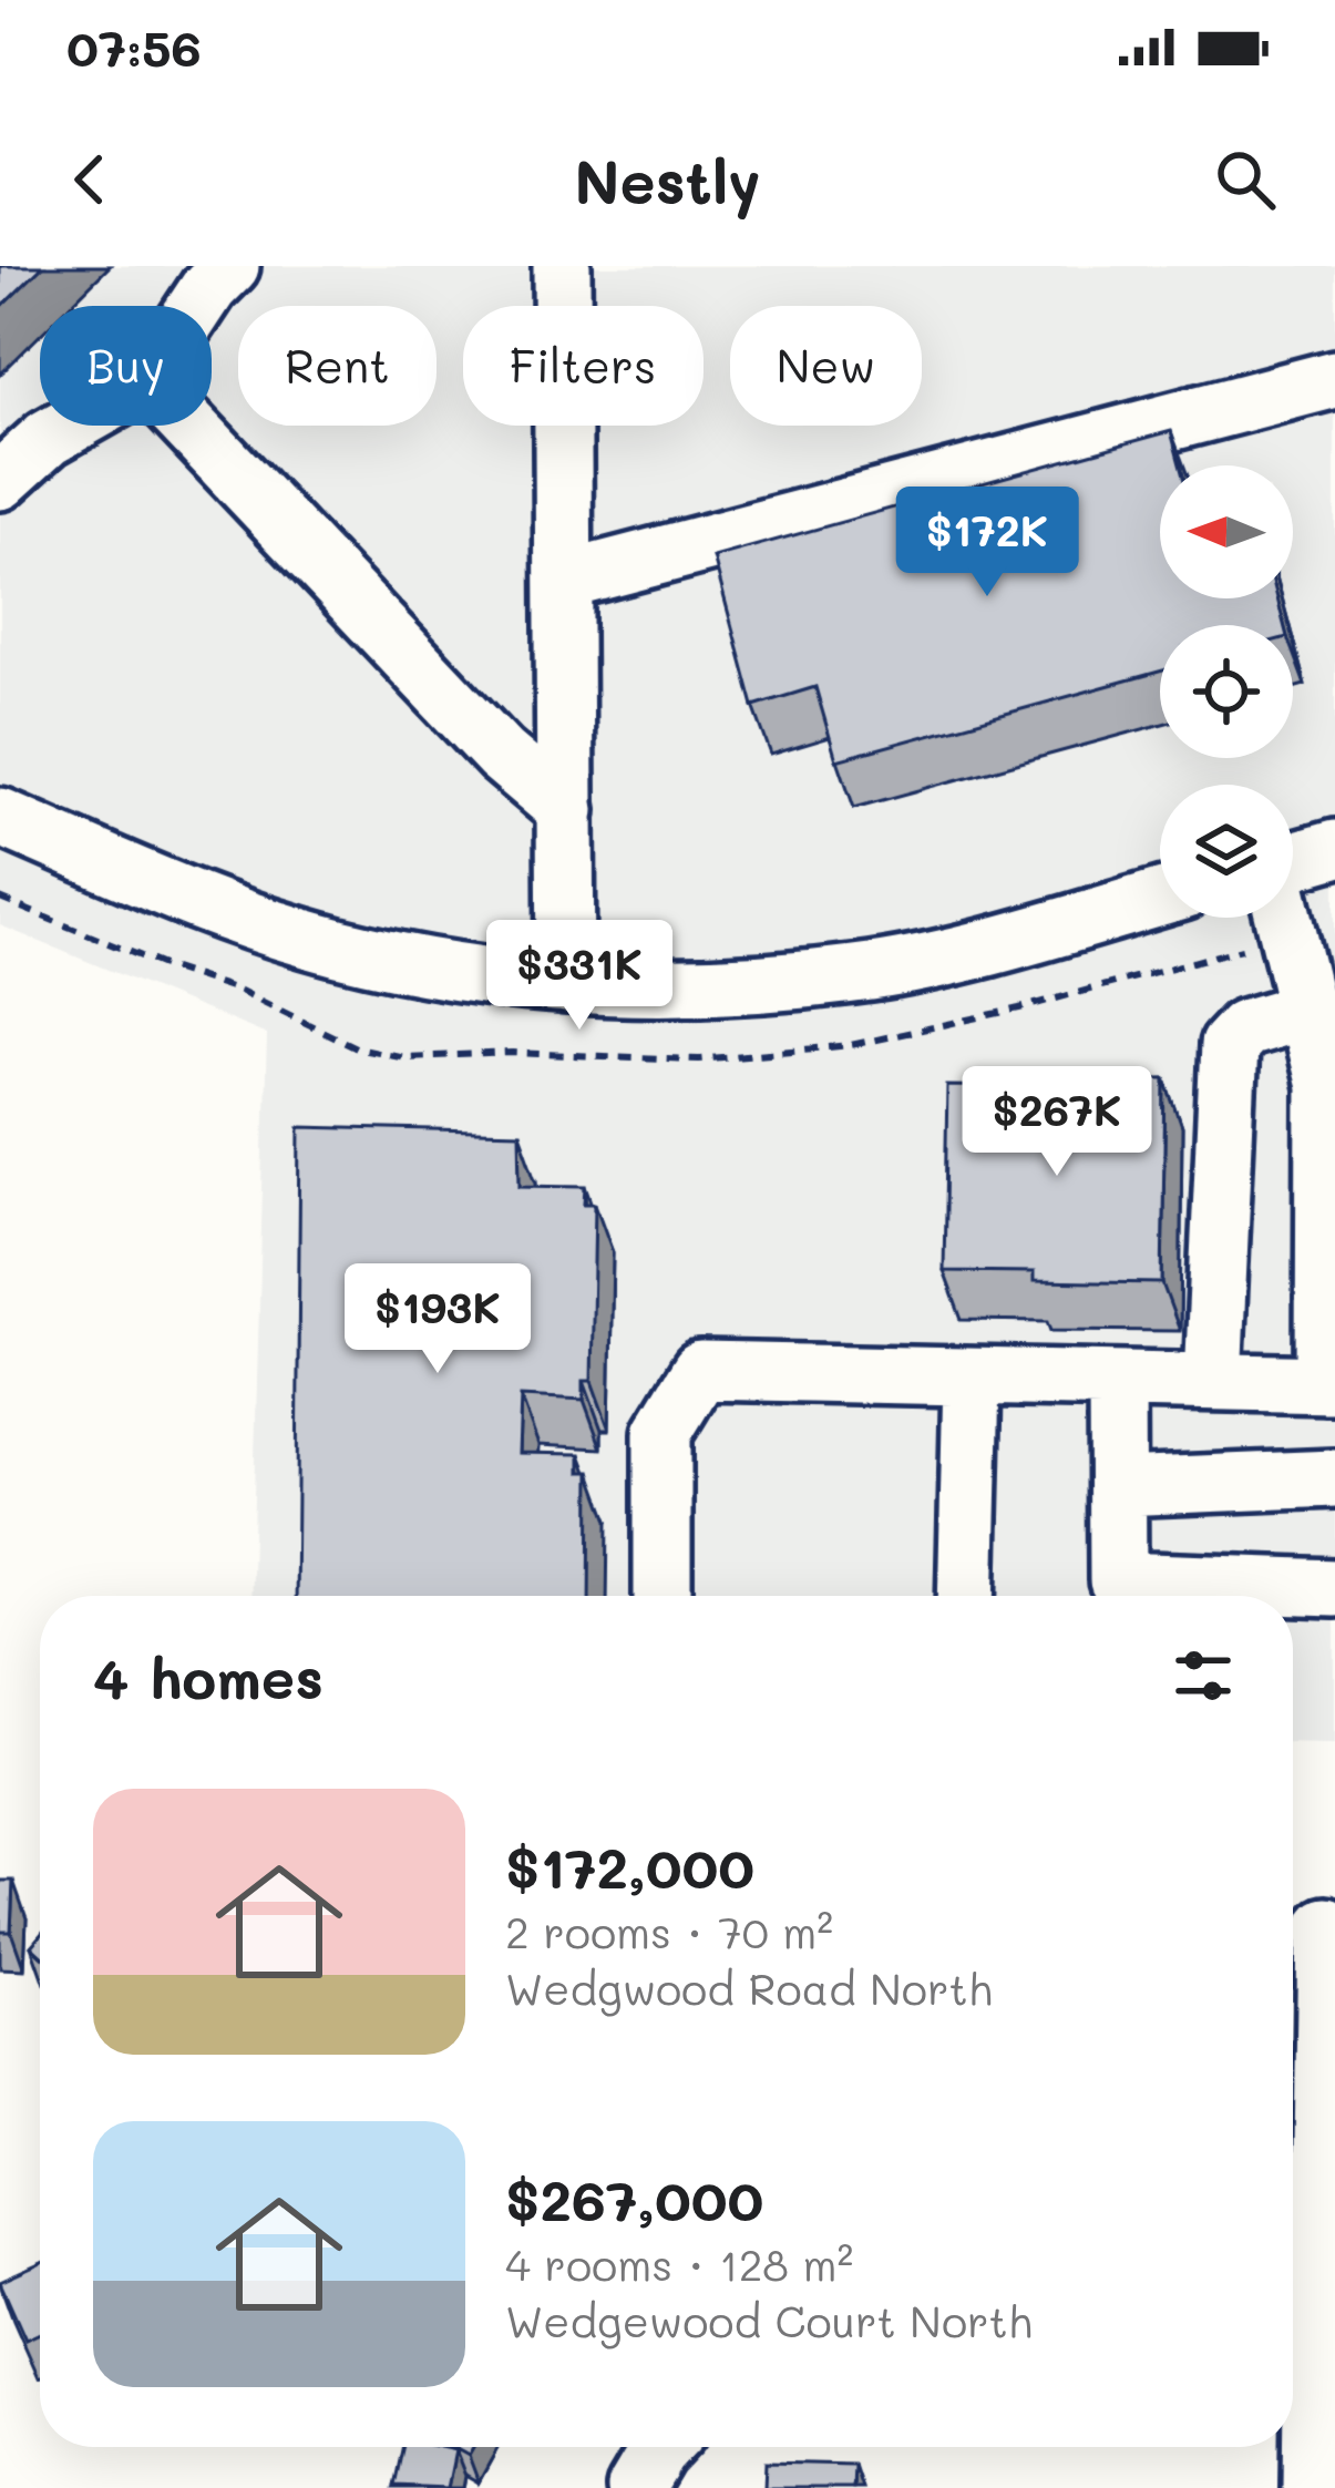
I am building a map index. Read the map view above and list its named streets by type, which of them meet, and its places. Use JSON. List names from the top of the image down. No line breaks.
{"north":"left","page":{"status":"07:56","header":"Nestly","chip":["Buy","Rent","Filters","New"],"price":["$172K","$331K","$267K","$193K"],"heading":"4 homes","list":[{"name":"$172,000","note":"2 rooms · 70 m² · Wedgwood Road North"},{"name":"$267,000","note":"4 rooms · 128 m² · Wedgewood Court North"}]}}
